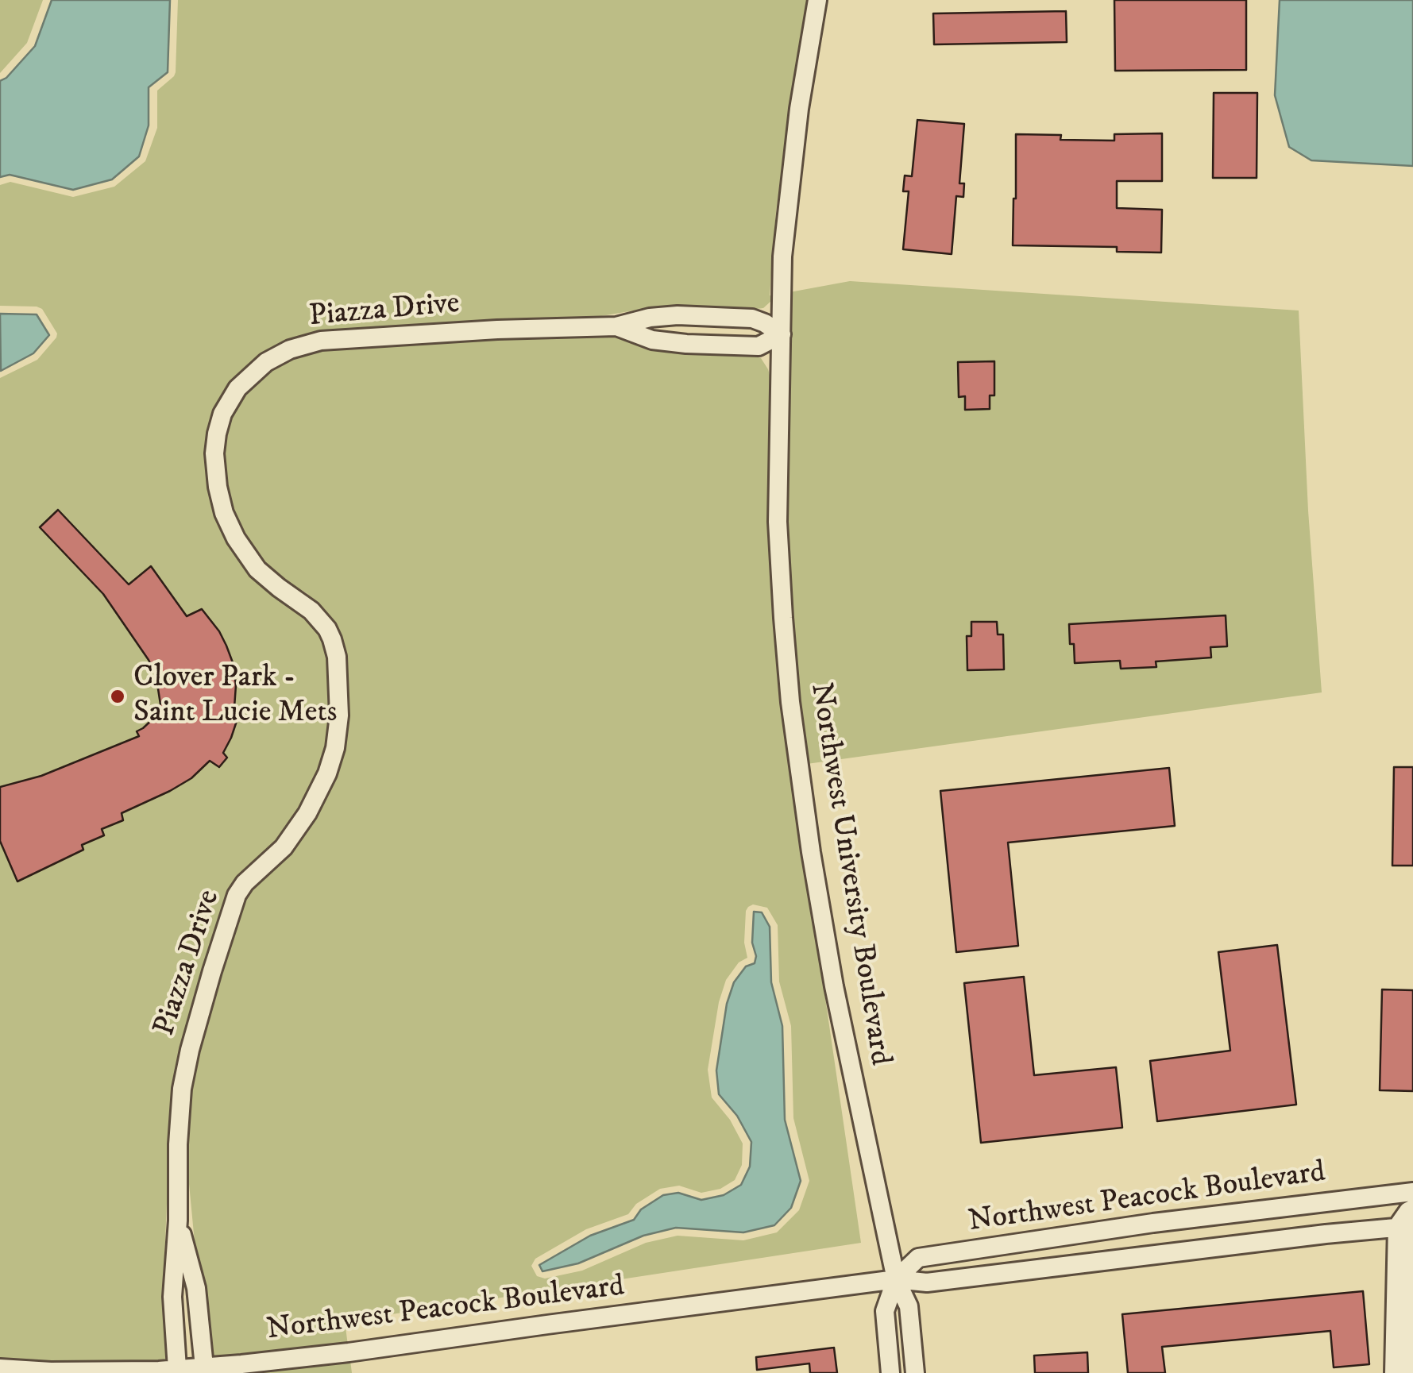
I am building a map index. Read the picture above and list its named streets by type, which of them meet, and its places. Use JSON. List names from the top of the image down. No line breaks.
{"streets":{"street":["Piazza Drive","Northwest University Boulevard","Northwest Peacock Boulevard"]},"crossings":[["Piazza Drive","Northwest University Boulevard"],["Piazza Drive","Northwest Peacock Boulevard"],["Northwest University Boulevard","Northwest Peacock Boulevard"]],"places":["Clover Park - Saint Lucie Mets"]}
